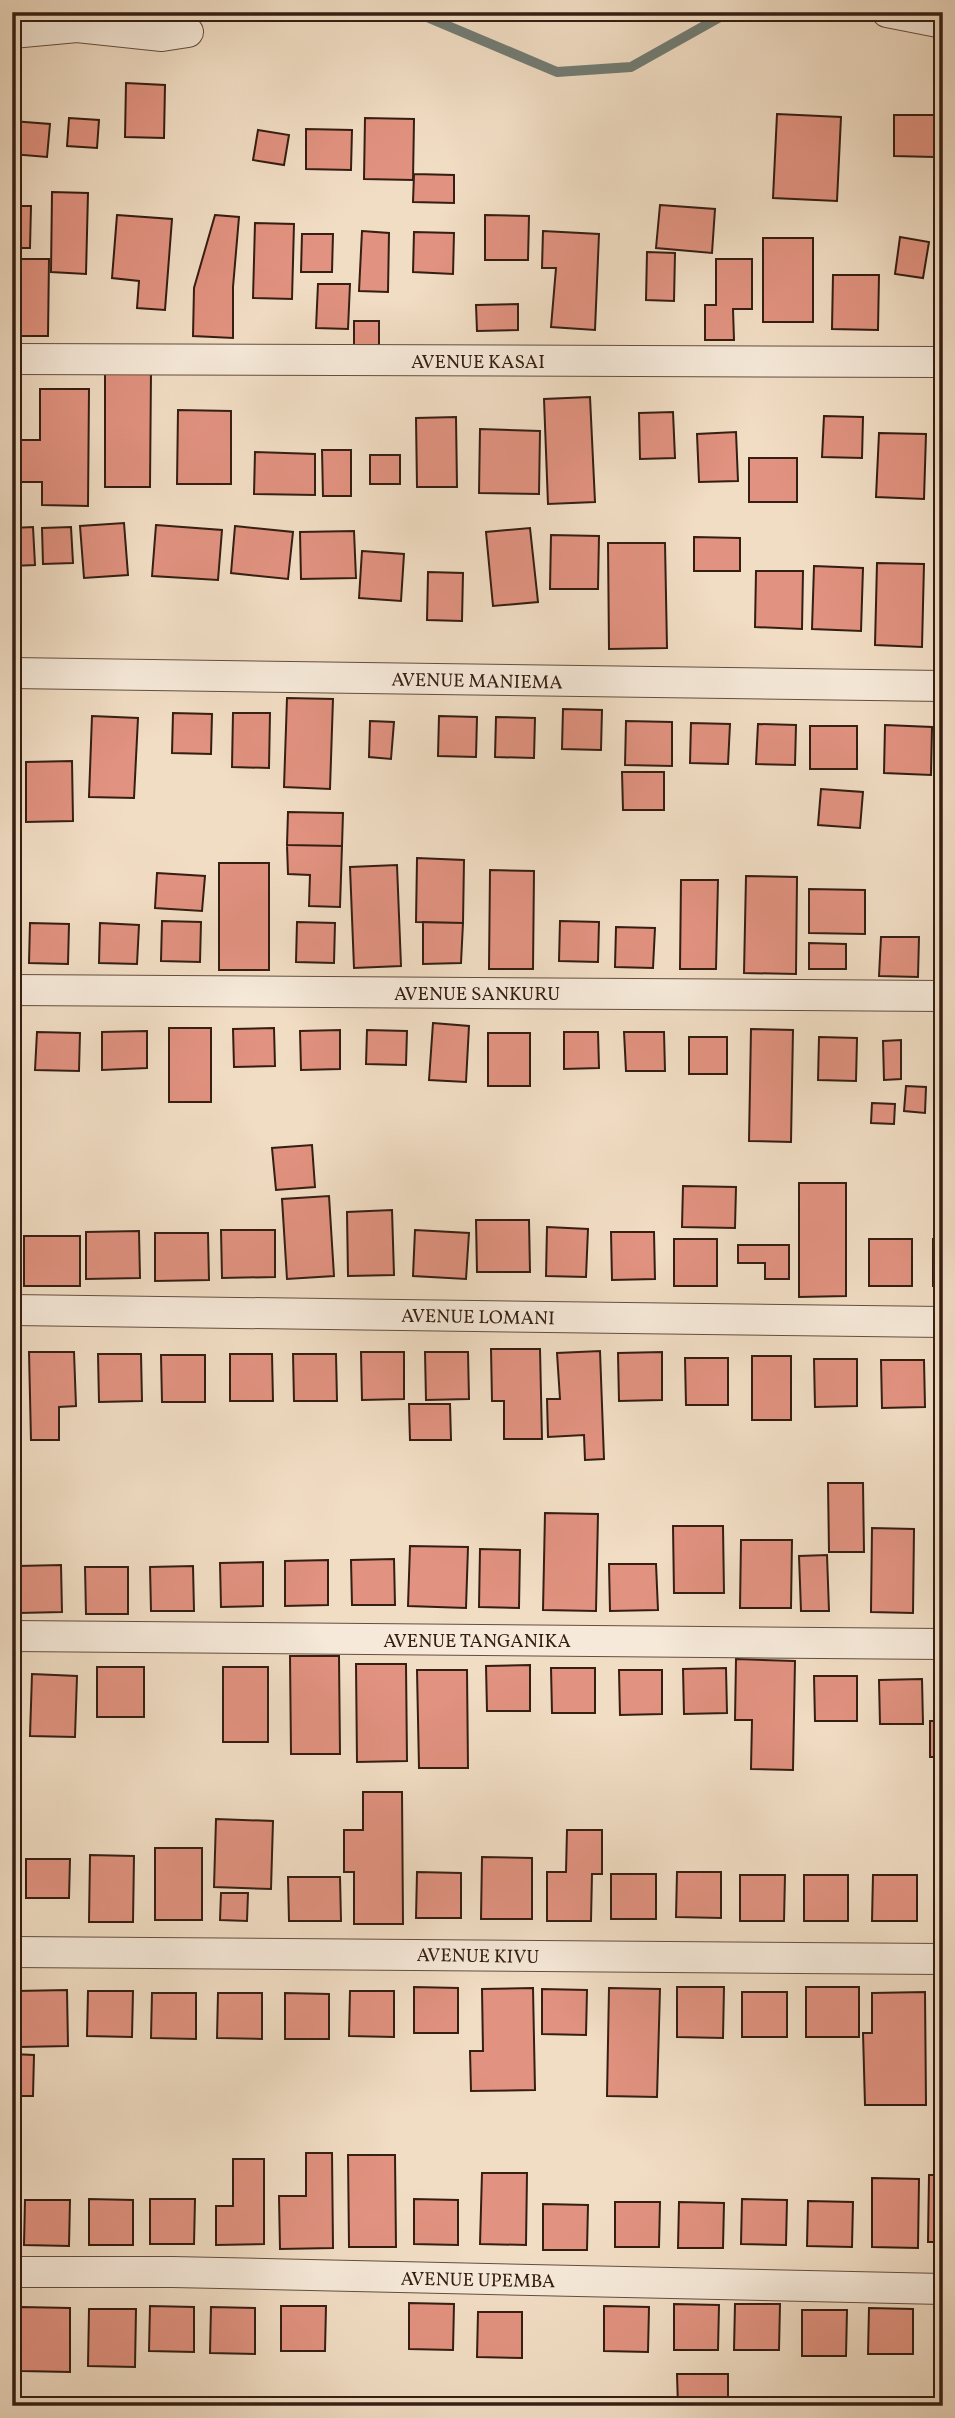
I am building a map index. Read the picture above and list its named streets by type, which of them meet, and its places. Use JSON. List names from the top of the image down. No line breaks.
{"streets":{"street":["AVENUE KASAI","AVENUE MANIEMA","AVENUE SANKURU","AVENUE LOMANI","AVENUE TANGANIKA","AVENUE KIVU","AVENUE UPEMBA"]}}
